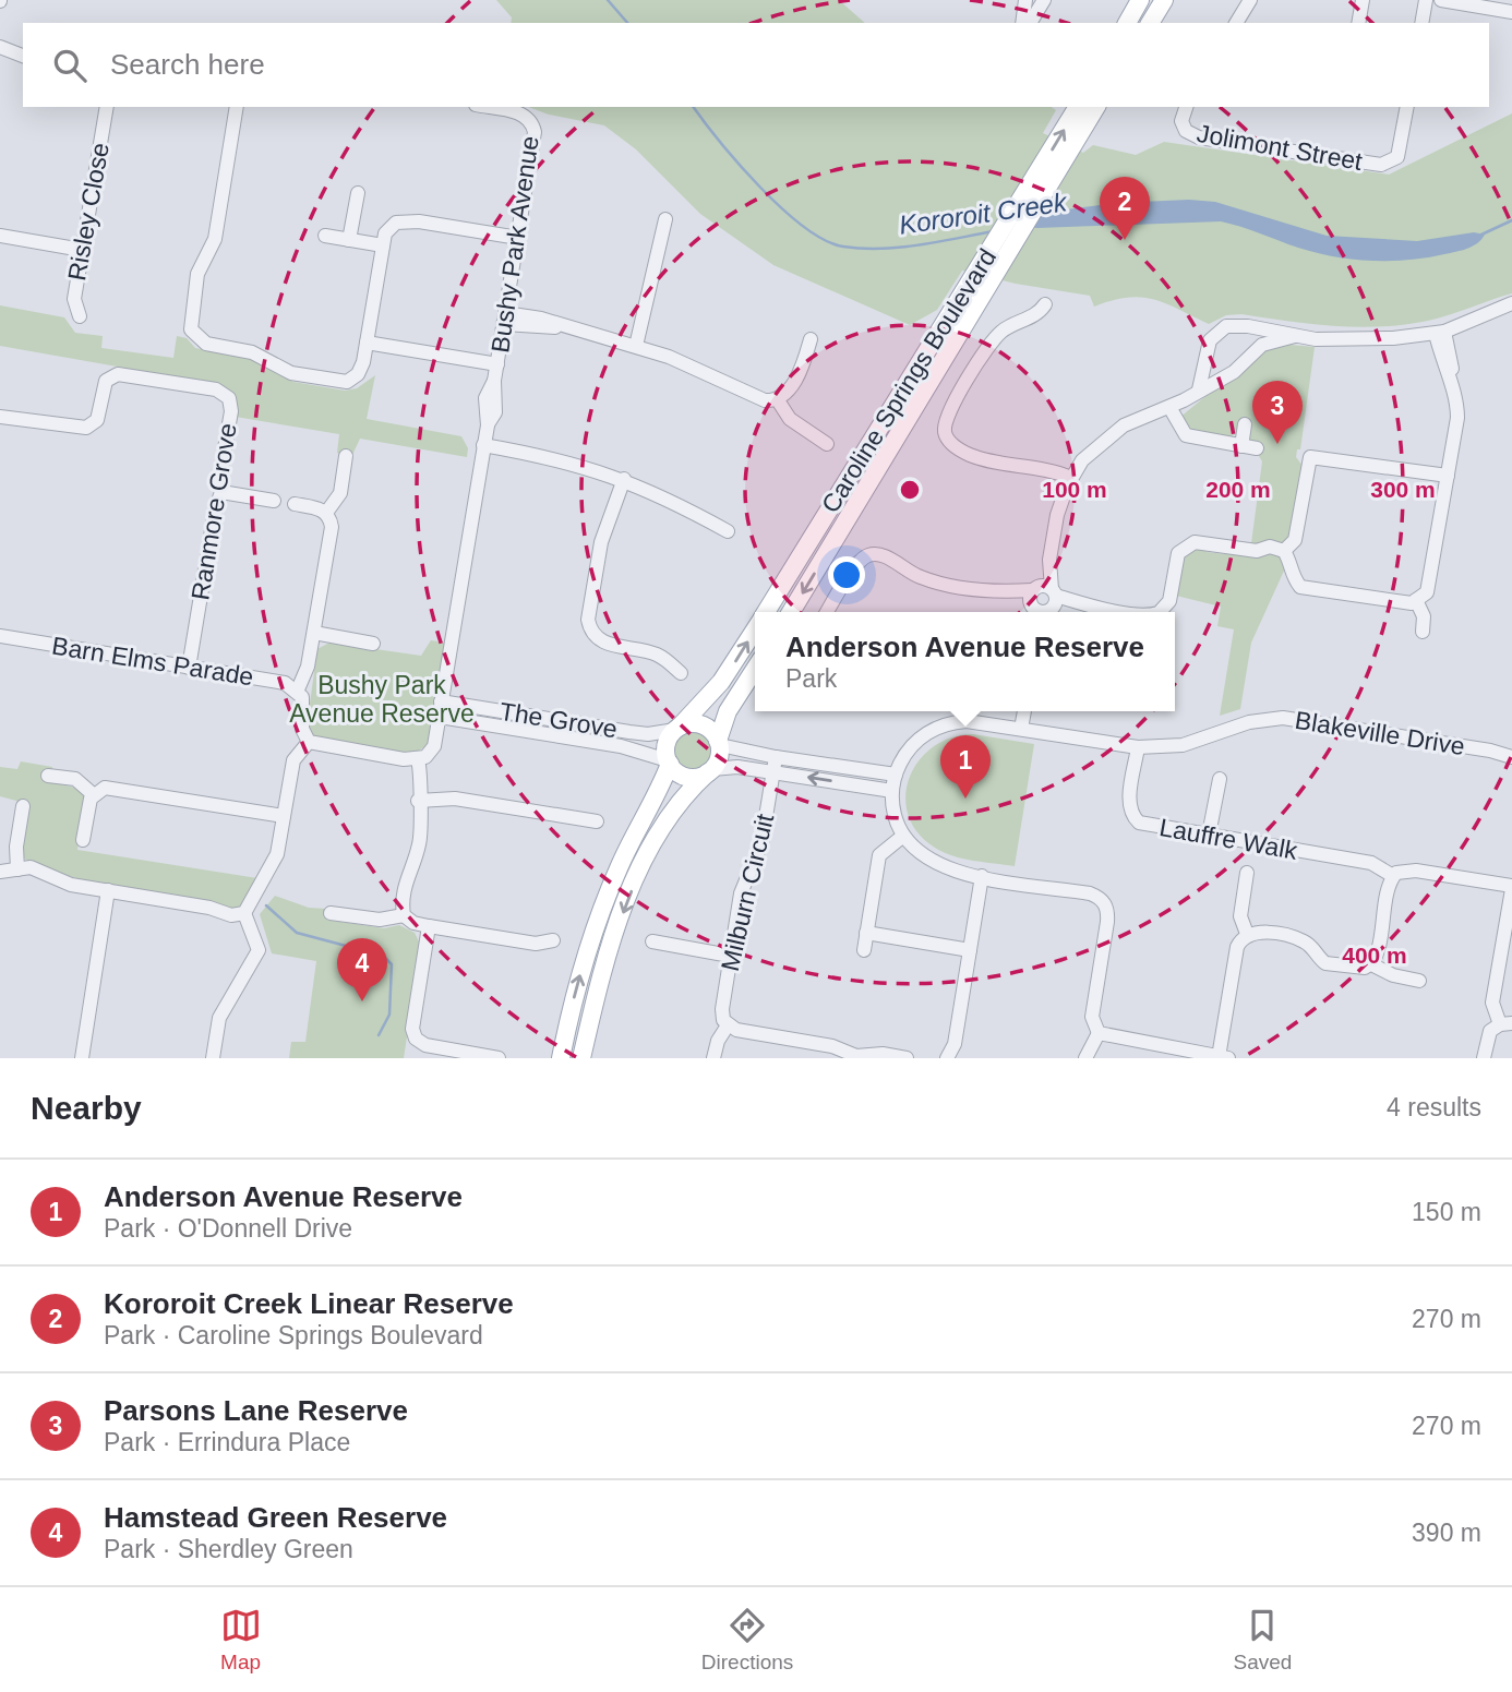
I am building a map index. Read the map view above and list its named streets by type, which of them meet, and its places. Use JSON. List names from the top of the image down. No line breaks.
{"streets":{"main road":["Caroline Springs Boulevard"],"street":["Jolimont Street","Risley Close","Bushy Park Avenue","Ranmore Grove","Barn Elms Parade","The Grove","Blakeville Drive","Lauffre Walk","Milburn Circuit"]},"crossings":[["Bushy Park Avenue","The Grove"],["Caroline Springs Boulevard","The Grove"],["Ranmore Grove","Barn Elms Parade"],["Blakeville Drive","Lauffre Walk"]],"water":["Kororoit Creek"],"parks":["Bushy Park Avenue Reserve"],"page":{"search":"Search here","pins":["2","3","1","4"],"popup":["Anderson Avenue Reserve","Park"],"heading":["Nearby","4 results"],"list":[{"mark":"1","name":"Anderson Avenue Reserve","note":"Park · O'Donnell Drive","value":"150 m"},{"mark":"2","name":"Kororoit Creek Linear Reserve","note":"Park · Caroline Springs Boulevard","value":"270 m"},{"mark":"3","name":"Parsons Lane Reserve","note":"Park · Errindura Place","value":"270 m"},{"mark":"4","name":"Hamstead Green Reserve","note":"Park · Sherdley Green","value":"390 m"}],"nav":["Map","Directions","Saved"]},"rings":["100 m","200 m","300 m","400 m"]}
